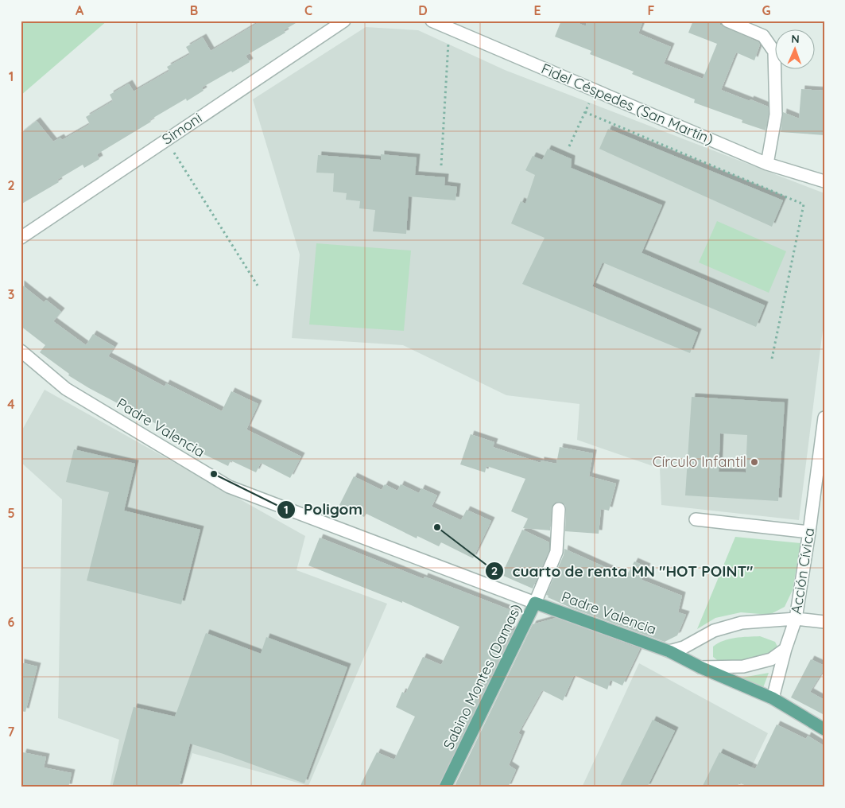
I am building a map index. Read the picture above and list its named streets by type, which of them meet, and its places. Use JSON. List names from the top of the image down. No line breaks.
{"streets":{"main road":["Padre Valencia","Sabino Montes (Damas)"],"street":["Fidel Céspedes (San Martín)","Simoni","Acción Cívica"]},"crossings":[["Padre Valencia","Acción Cívica"],["Padre Valencia","Sabino Montes (Damas)"]],"places":["Círculo Infantil","Poligom","cuarto de renta MN \"HOT POINT\""],"north":"top","grid":{"columns":["A","B","C","D","E","F","G"],"rows":["1","2","3","4","5","6","7"]}}
